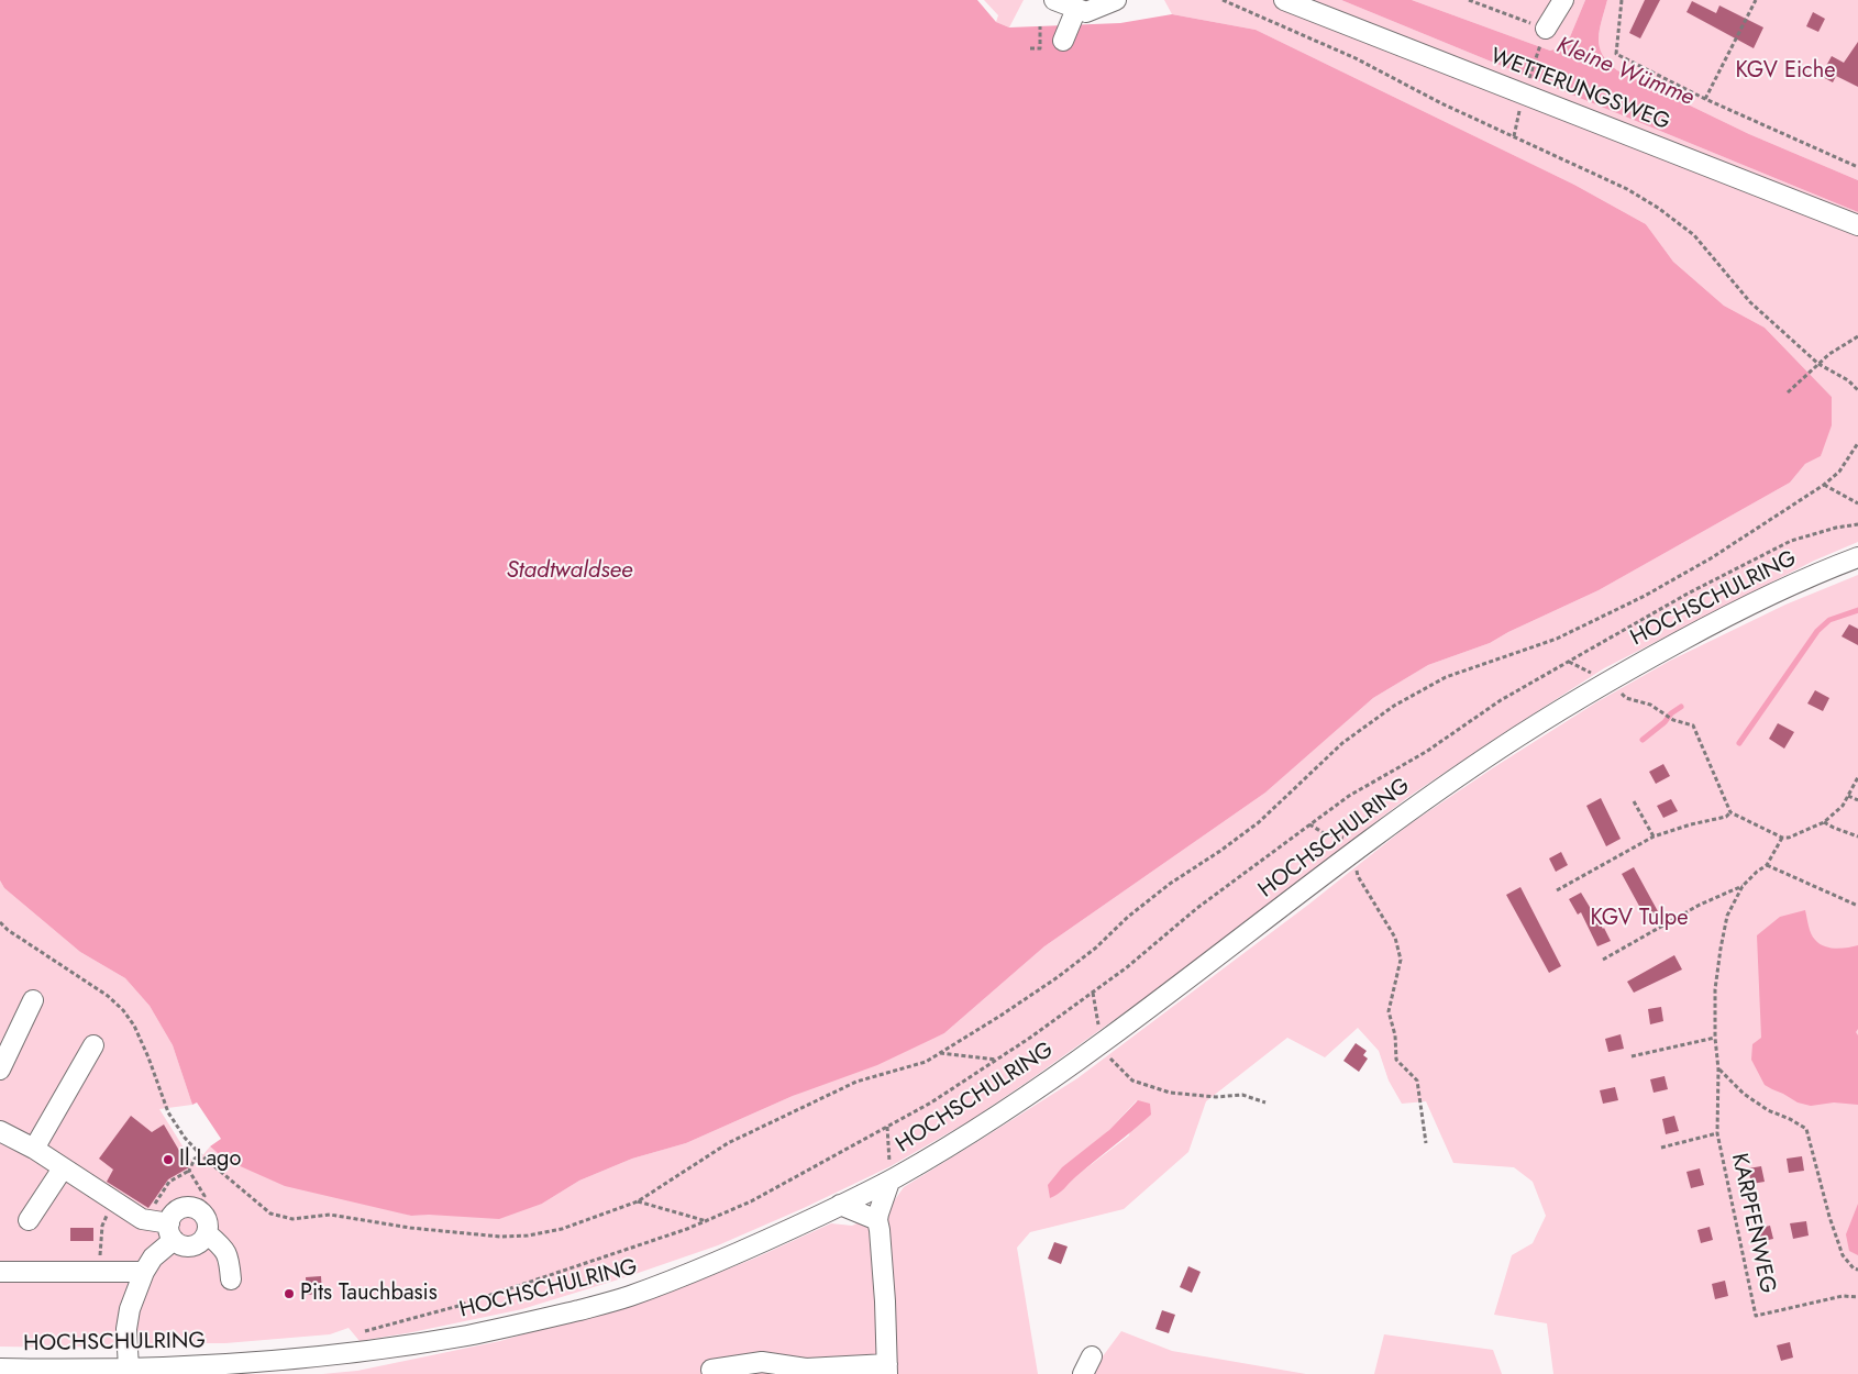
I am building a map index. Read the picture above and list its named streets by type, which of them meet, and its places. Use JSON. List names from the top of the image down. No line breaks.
{"streets":{"street":["WETTERUNGSWEG","HOCHSCHULRING"],"path":["KARPFENWEG"]},"water":["Kleine Wümme","Stadtwaldsee"],"parks":["KGV Eiche","KGV Tulpe"],"places":["Il Lago","Pits Tauchbasis"]}
